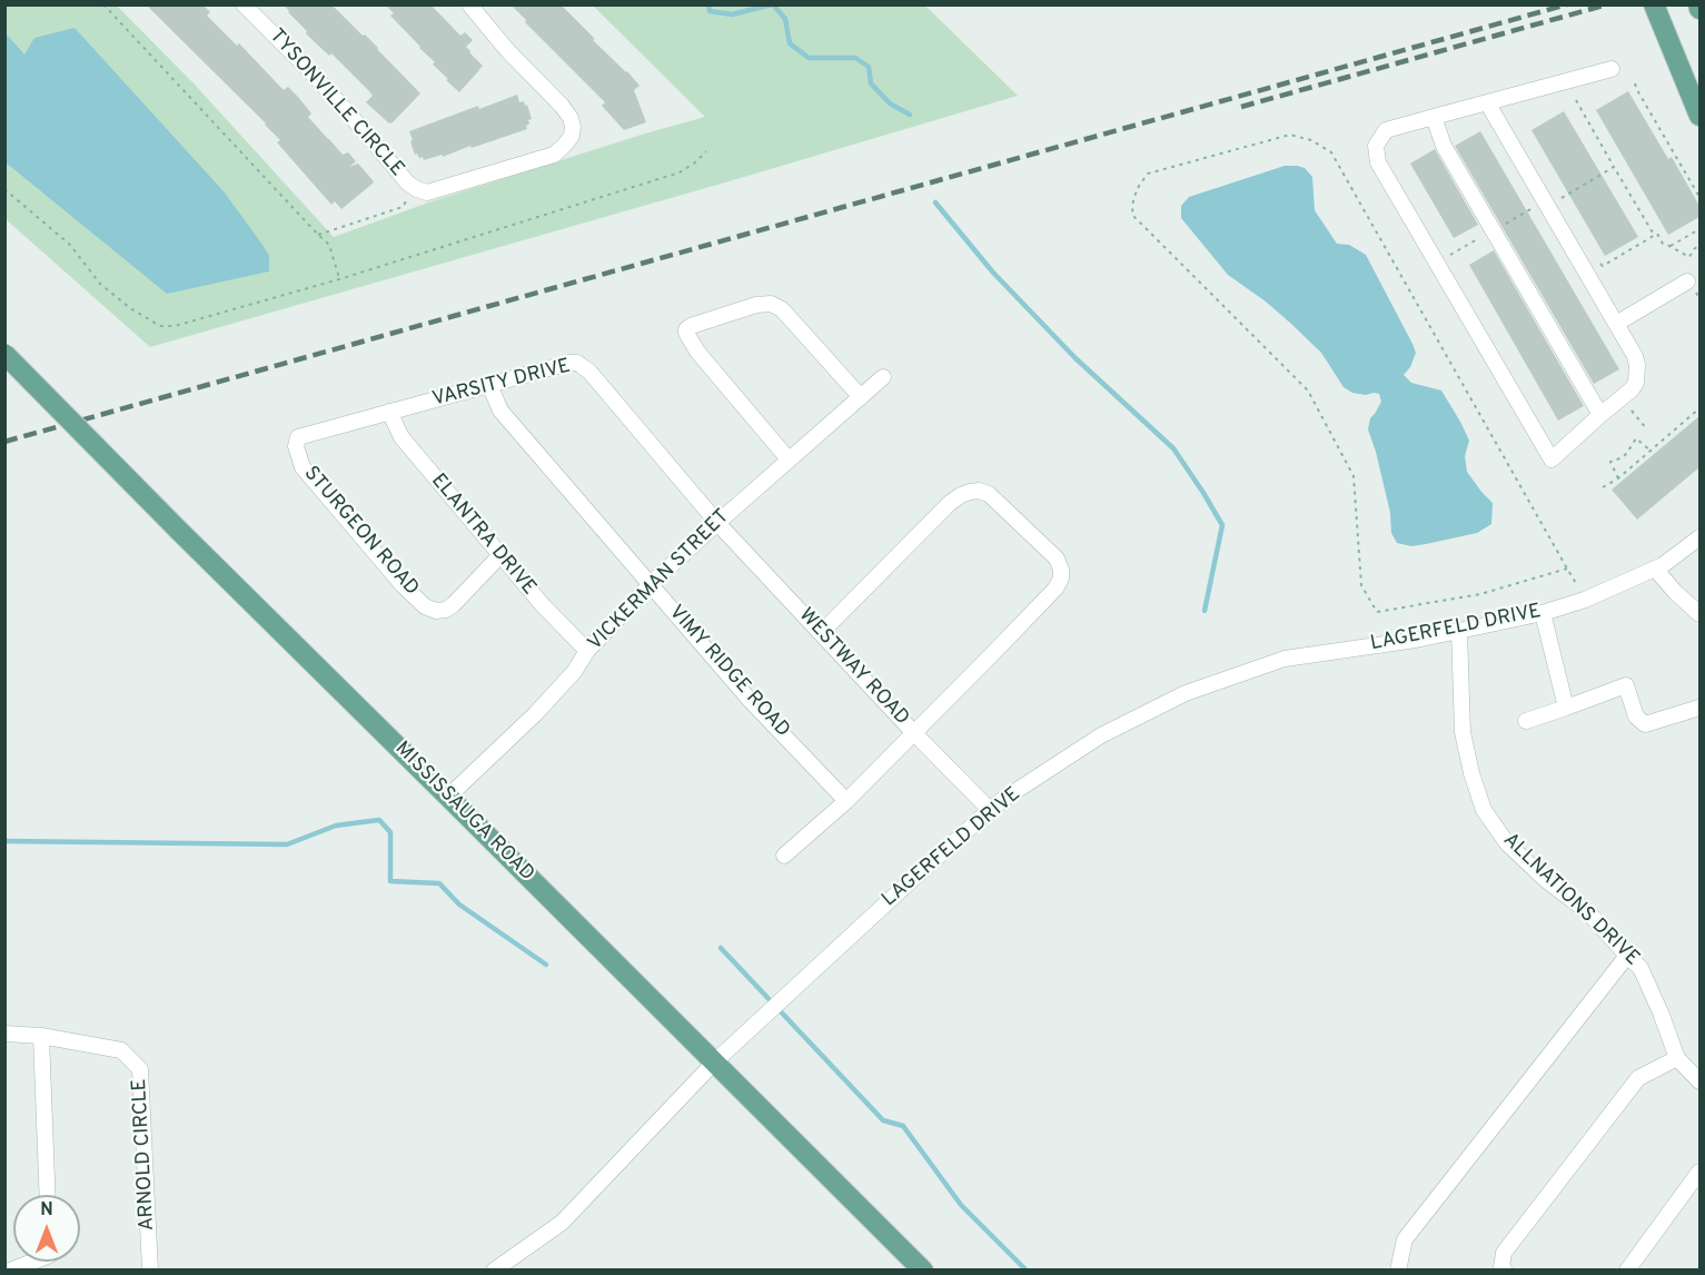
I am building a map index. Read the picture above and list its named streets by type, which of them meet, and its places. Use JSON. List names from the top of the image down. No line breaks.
{"streets":{"main road":["MISSISSAUGA ROAD"],"street":["TYSONVILLE CIRCLE","VARSITY DRIVE","STURGEON ROAD","ELANTRA DRIVE","VICKERMAN STREET","LAGERFELD DRIVE","WESTWAY ROAD","VIMY RIDGE ROAD","ALLNATIONS DRIVE","ARNOLD CIRCLE"]},"crossings":[["VARSITY DRIVE","STURGEON ROAD"],["VARSITY DRIVE","ELANTRA DRIVE"],["VARSITY DRIVE","VICKERMAN STREET"],["VARSITY DRIVE","WESTWAY ROAD"],["VARSITY DRIVE","VIMY RIDGE ROAD"],["STURGEON ROAD","ELANTRA DRIVE"],["ELANTRA DRIVE","VICKERMAN STREET"],["VICKERMAN STREET","WESTWAY ROAD"],["VICKERMAN STREET","VIMY RIDGE ROAD"],["VICKERMAN STREET","MISSISSAUGA ROAD"],["LAGERFELD DRIVE","WESTWAY ROAD"],["LAGERFELD DRIVE","MISSISSAUGA ROAD"],["LAGERFELD DRIVE","ALLNATIONS DRIVE"]],"north":"top"}
